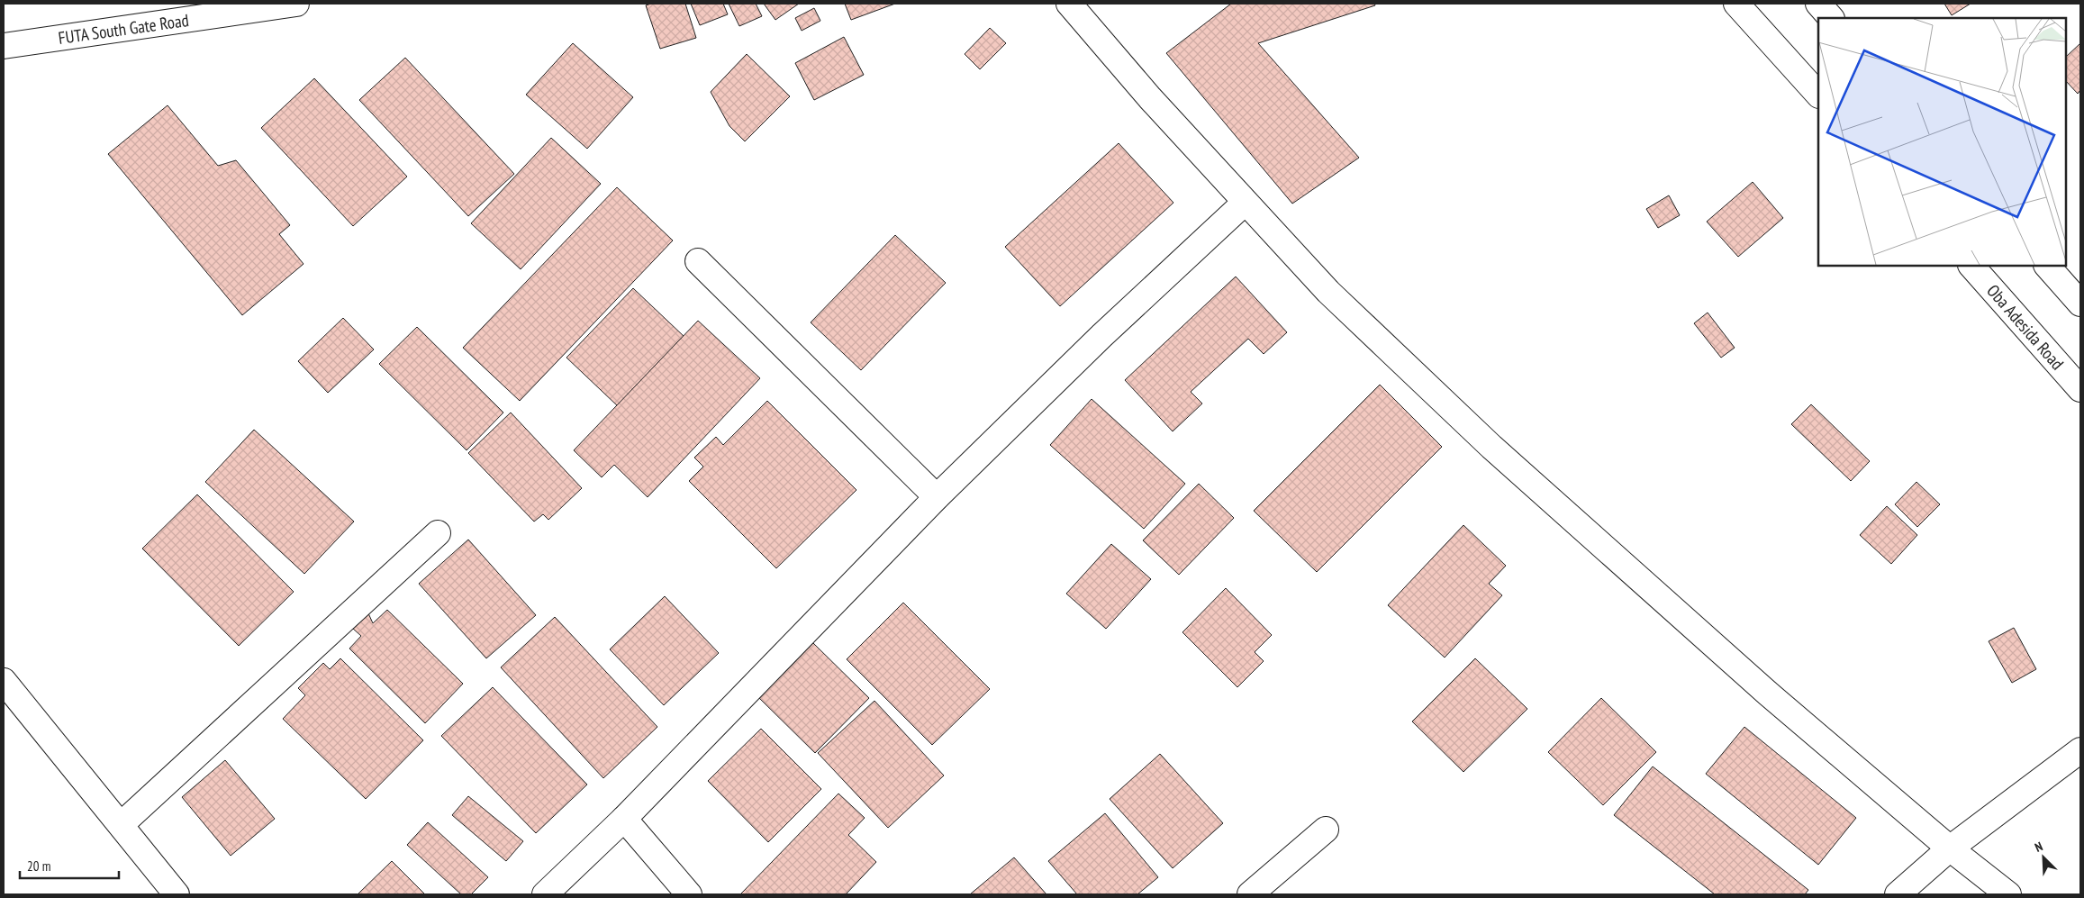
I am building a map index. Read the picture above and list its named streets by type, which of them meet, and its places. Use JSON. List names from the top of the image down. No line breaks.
{"streets":{"street":["FUTA South Gate Road","Oba Adesida Road"]},"scale_bar":"20 m","north":"top left"}
